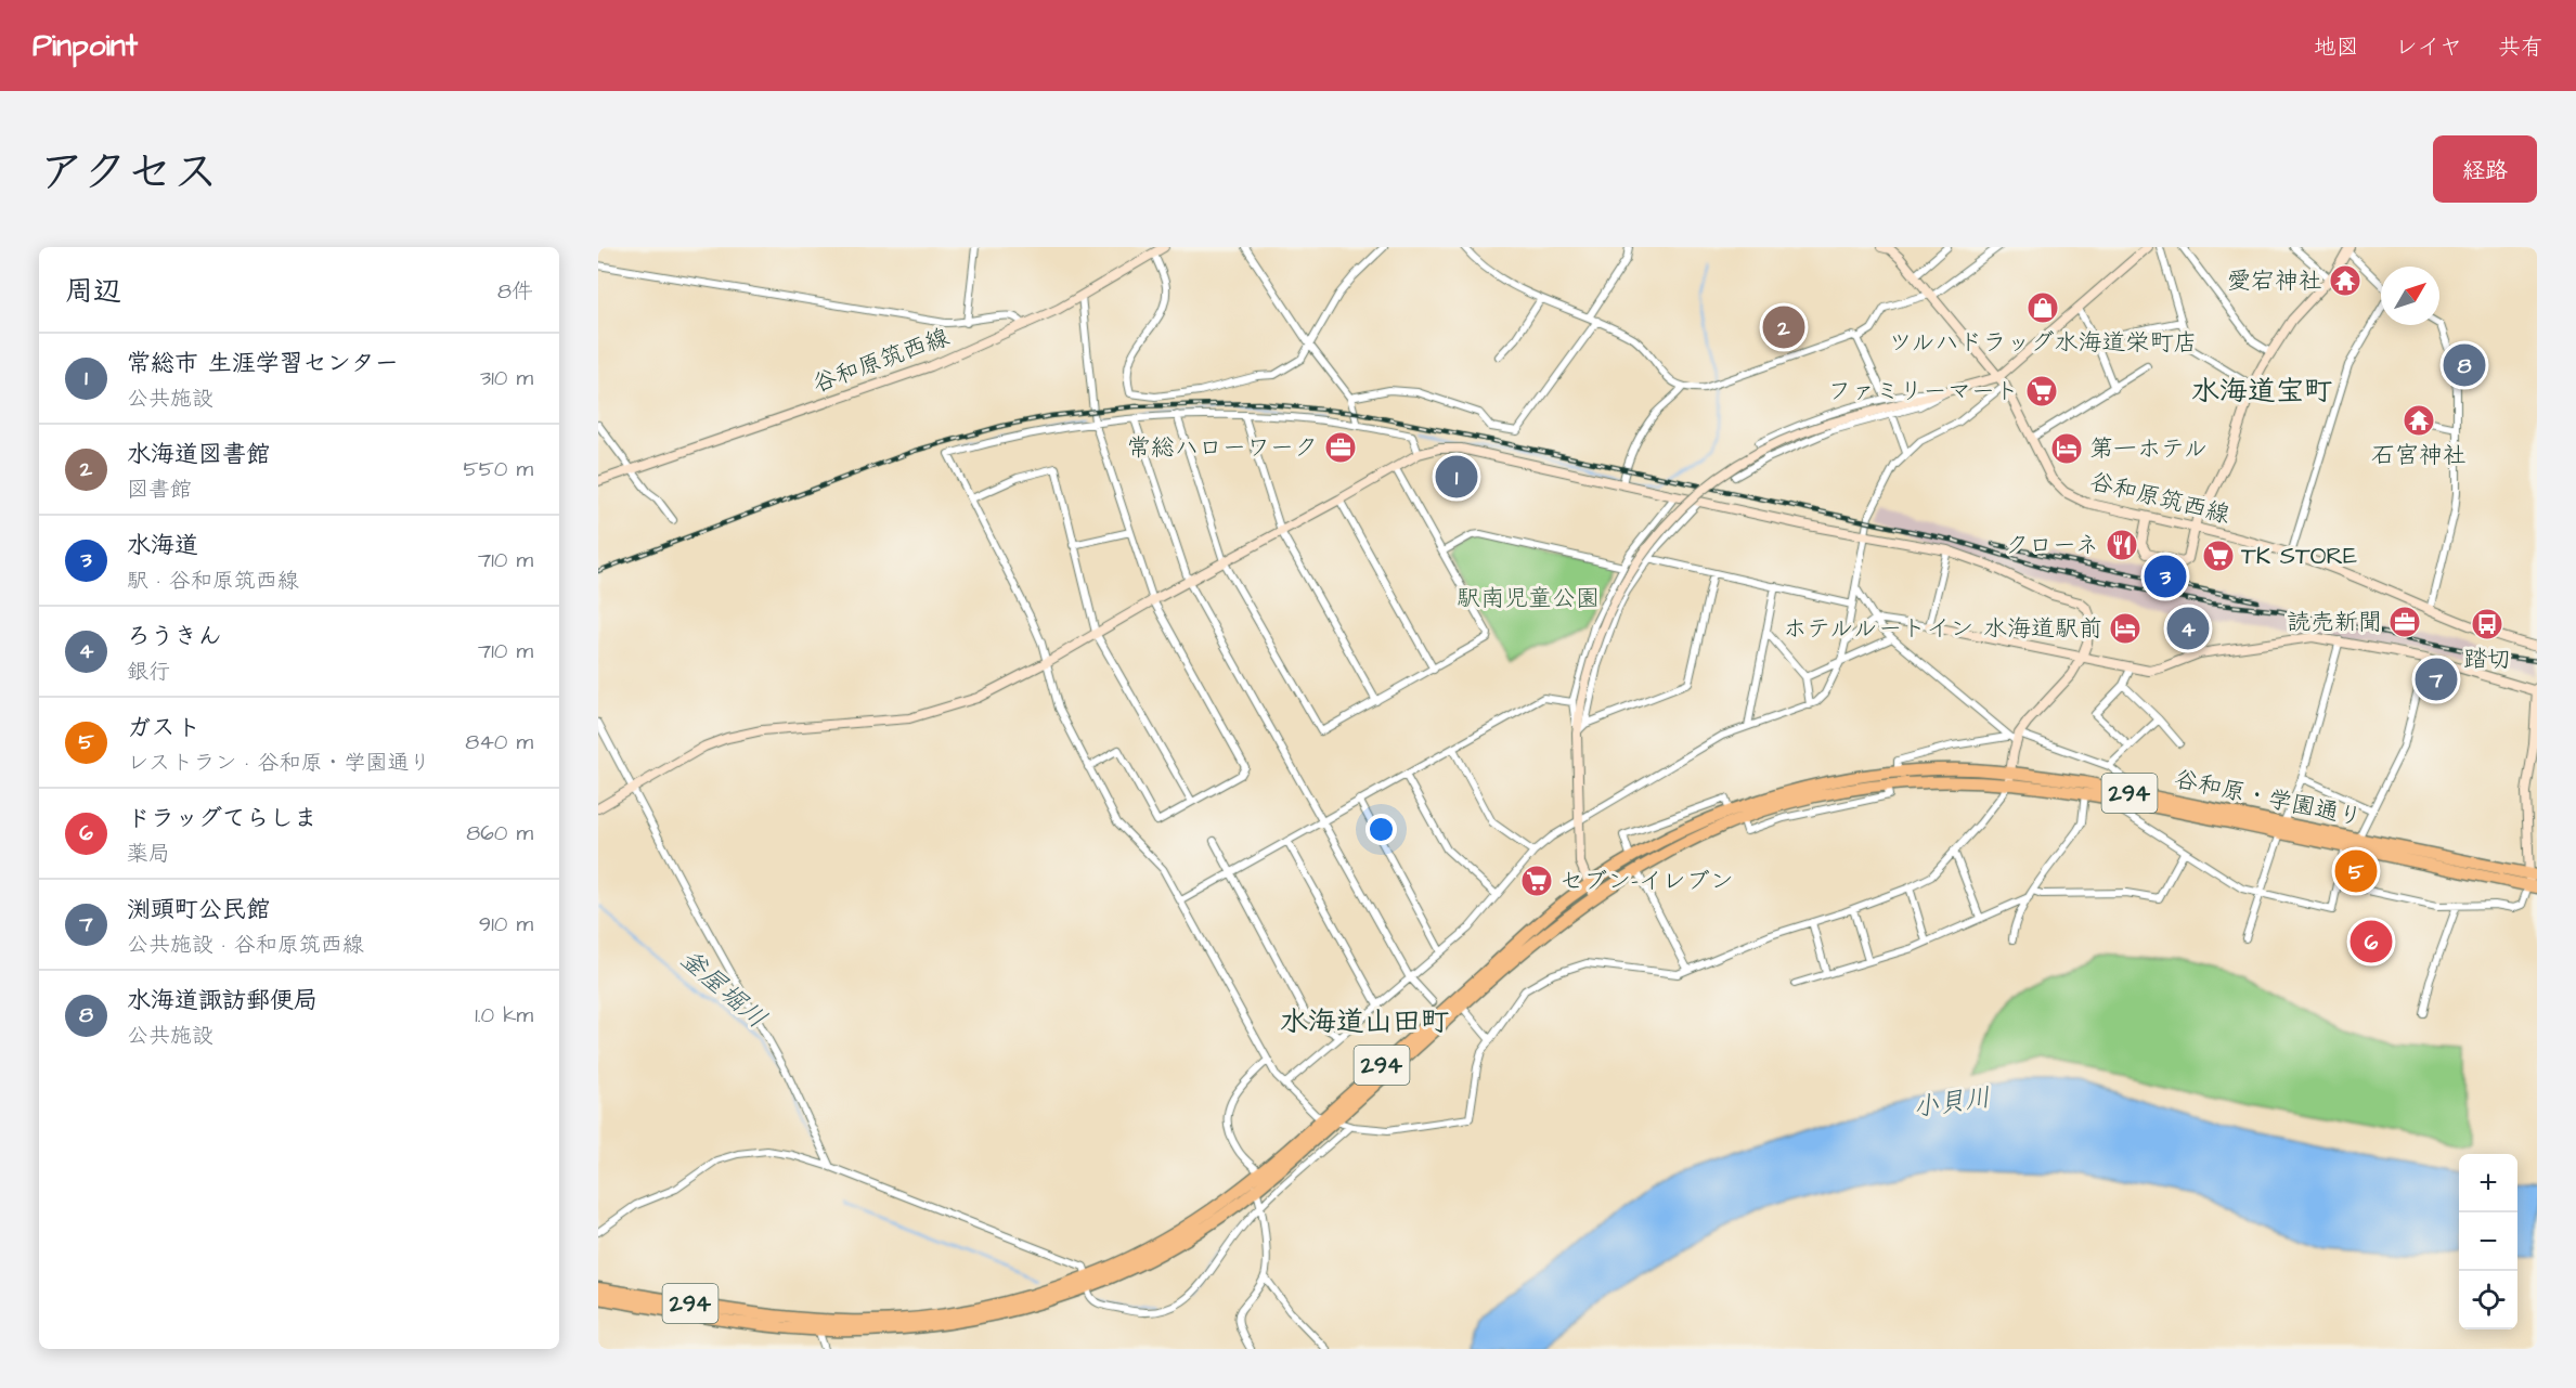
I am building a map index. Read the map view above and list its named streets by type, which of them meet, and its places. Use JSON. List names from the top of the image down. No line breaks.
{"streets":{"highway":["294","谷和原・学園通り"],"street":["谷和原筑西線"]},"districts":["水海道宝町","水海道山田町"],"water":["釜屋堀川","小貝川"],"parks":["駅南児童公園"],"places":{"temple":["愛宕神社","石宮神社"],"shop":["ツルハドラッグ水海道栄町店"],"supermarket":["ファミリーマート","TK STORE","セブン-イレブン"],"office":["常総ハローワーク","読売新聞"],"hotel":["第一ホテル","ホテルルートイン 水海道駅前"],"restaurant":["クローネ"],"bus stop":["踏切"]},"north":"top right","page":{"header":"Pinpoint","nav":["地図","レイヤ","共有"],"title":"アクセス","buttons":"経路","heading":["周辺","8件"],"pins":["2","8","1","3","4","7","5","6"],"list":[{"mark":"1","name":"常総市 生涯学習センター","note":"公共施設","value":"310 m"},{"mark":"2","name":"水海道図書館","note":"図書館","value":"550 m"},{"mark":"3","name":"水海道","note":"駅 · 谷和原筑西線","value":"710 m"},{"mark":"4","name":"ろうきん","note":"銀行","value":"710 m"},{"mark":"5","name":"ガスト","note":"レストラン · 谷和原・学園通り","value":"840 m"},{"mark":"6","name":"ドラッグてらしま","note":"薬局","value":"860 m"},{"mark":"7","name":"渕頭町公民館","note":"公共施設 · 谷和原筑西線","value":"910 m"},{"mark":"8","name":"水海道諏訪郵便局","note":"公共施設","value":"1.0 km"}],"map_buttons":["+","−"]}}
